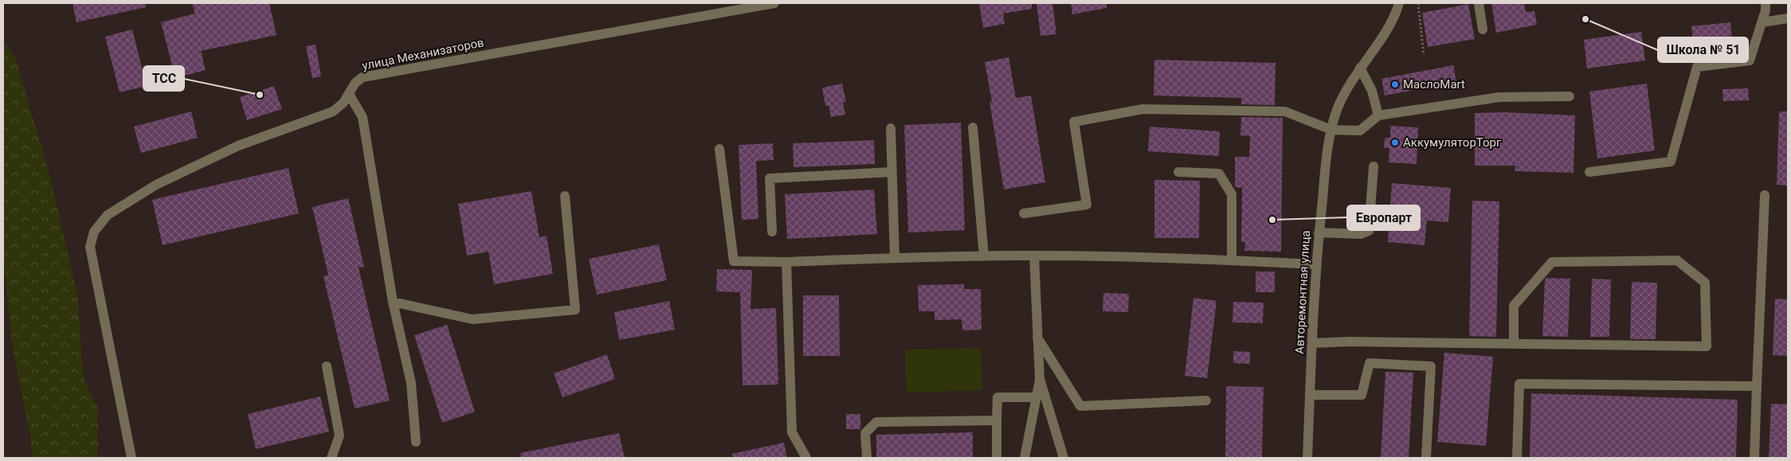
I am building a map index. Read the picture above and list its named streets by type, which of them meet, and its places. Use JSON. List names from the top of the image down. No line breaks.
{"streets":{"street":["улица Механизаторов","Авторемонтная улица"]},"places":["Школа № 51","МаслоMart","ТСС","АккумуляторТорг","Европарт"]}
